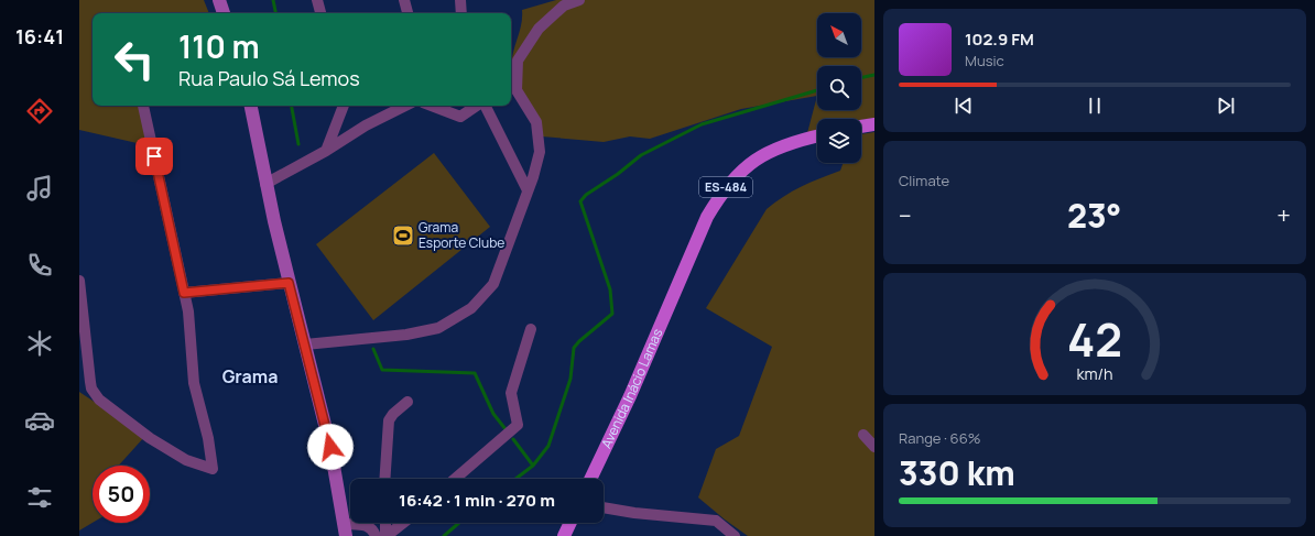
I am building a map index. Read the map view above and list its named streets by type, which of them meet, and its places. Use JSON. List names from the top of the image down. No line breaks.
{"streets":{"main road":["ES-484","Avenida Inácio Lamas"]},"districts":["Grama"],"places":{"sports":["Grama Esporte Clube"]},"north":"top left","page":{"tabs":"16:41","turn":["110 m","Rua Paulo Sá Lemos"],"song":["102.9 FM","Music"],"tile":["Climate",["Range · 66%","330 km"]],"heat":["−","23°","+"],"limit":"50","trip":"16:42 · 1 min · 270 m","gauge":["42","km/h"]}}
